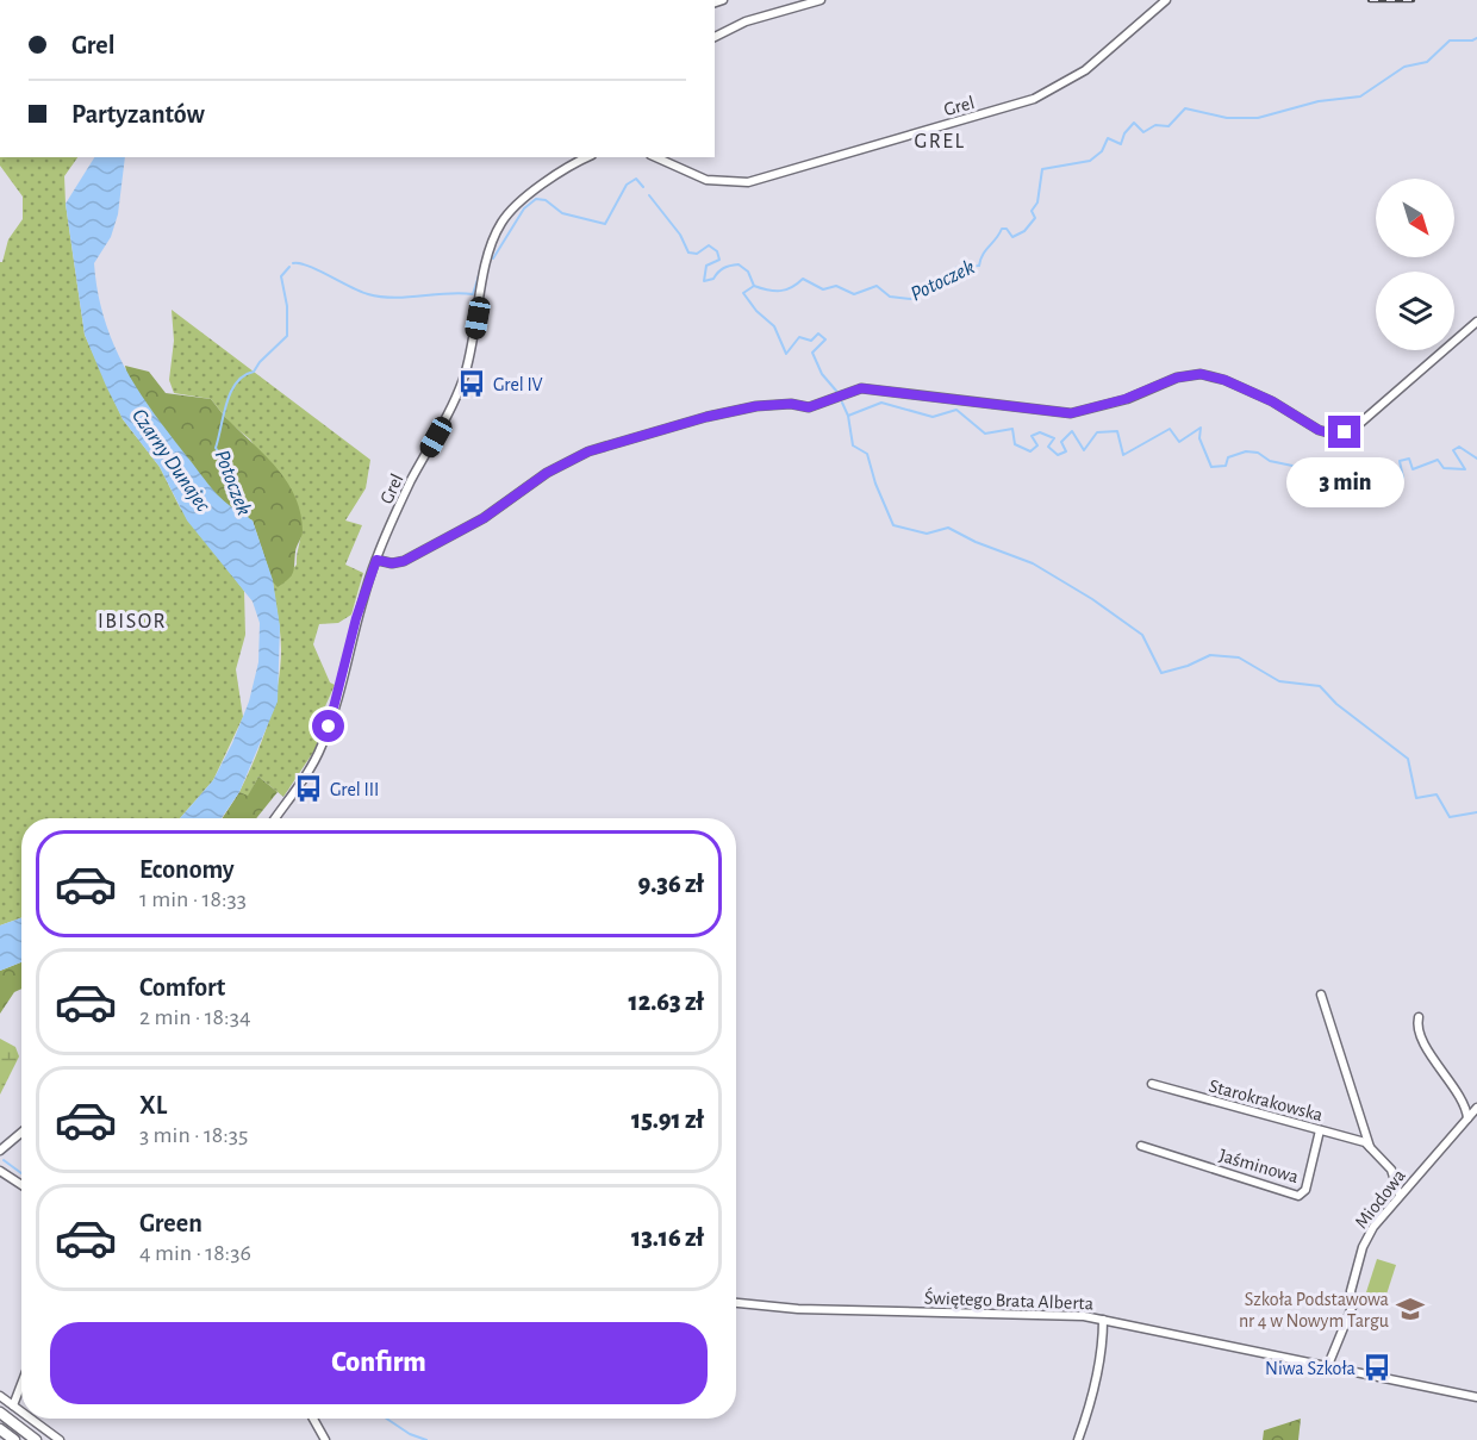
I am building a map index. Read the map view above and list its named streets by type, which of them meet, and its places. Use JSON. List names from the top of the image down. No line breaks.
{"streets":{"street":["Grel","Starokrakowska","Jaśminowa","Miodowa","Świętego Brata Alberta"]},"crossings":[["Starokrakowska","Jaśminowa"],["Starokrakowska","Miodowa"],["Miodowa","Świętego Brata Alberta"]],"districts":["GREL","IBISOR"],"water":["Potoczek","Czarny Dunajec"],"places":{"bus stop":["Grel IV","Grel III","Niwa Szkoła"],"school or university":["Szkoła Podstawowa nr 4 w Nowym Targu"]},"north":"bottom right","page":{"banner":["Grel","Partyzantów"],"bubble":"3 min","list":[{"name":"Economy","note":"1 min · 18:33","value":"9.36 zł"},{"name":"Comfort","note":"2 min · 18:34","value":"12.63 zł"},{"name":"XL","note":"3 min · 18:35","value":"15.91 zł"},{"name":"Green","note":"4 min · 18:36","value":"13.16 zł"}],"buttons":"Confirm"}}
